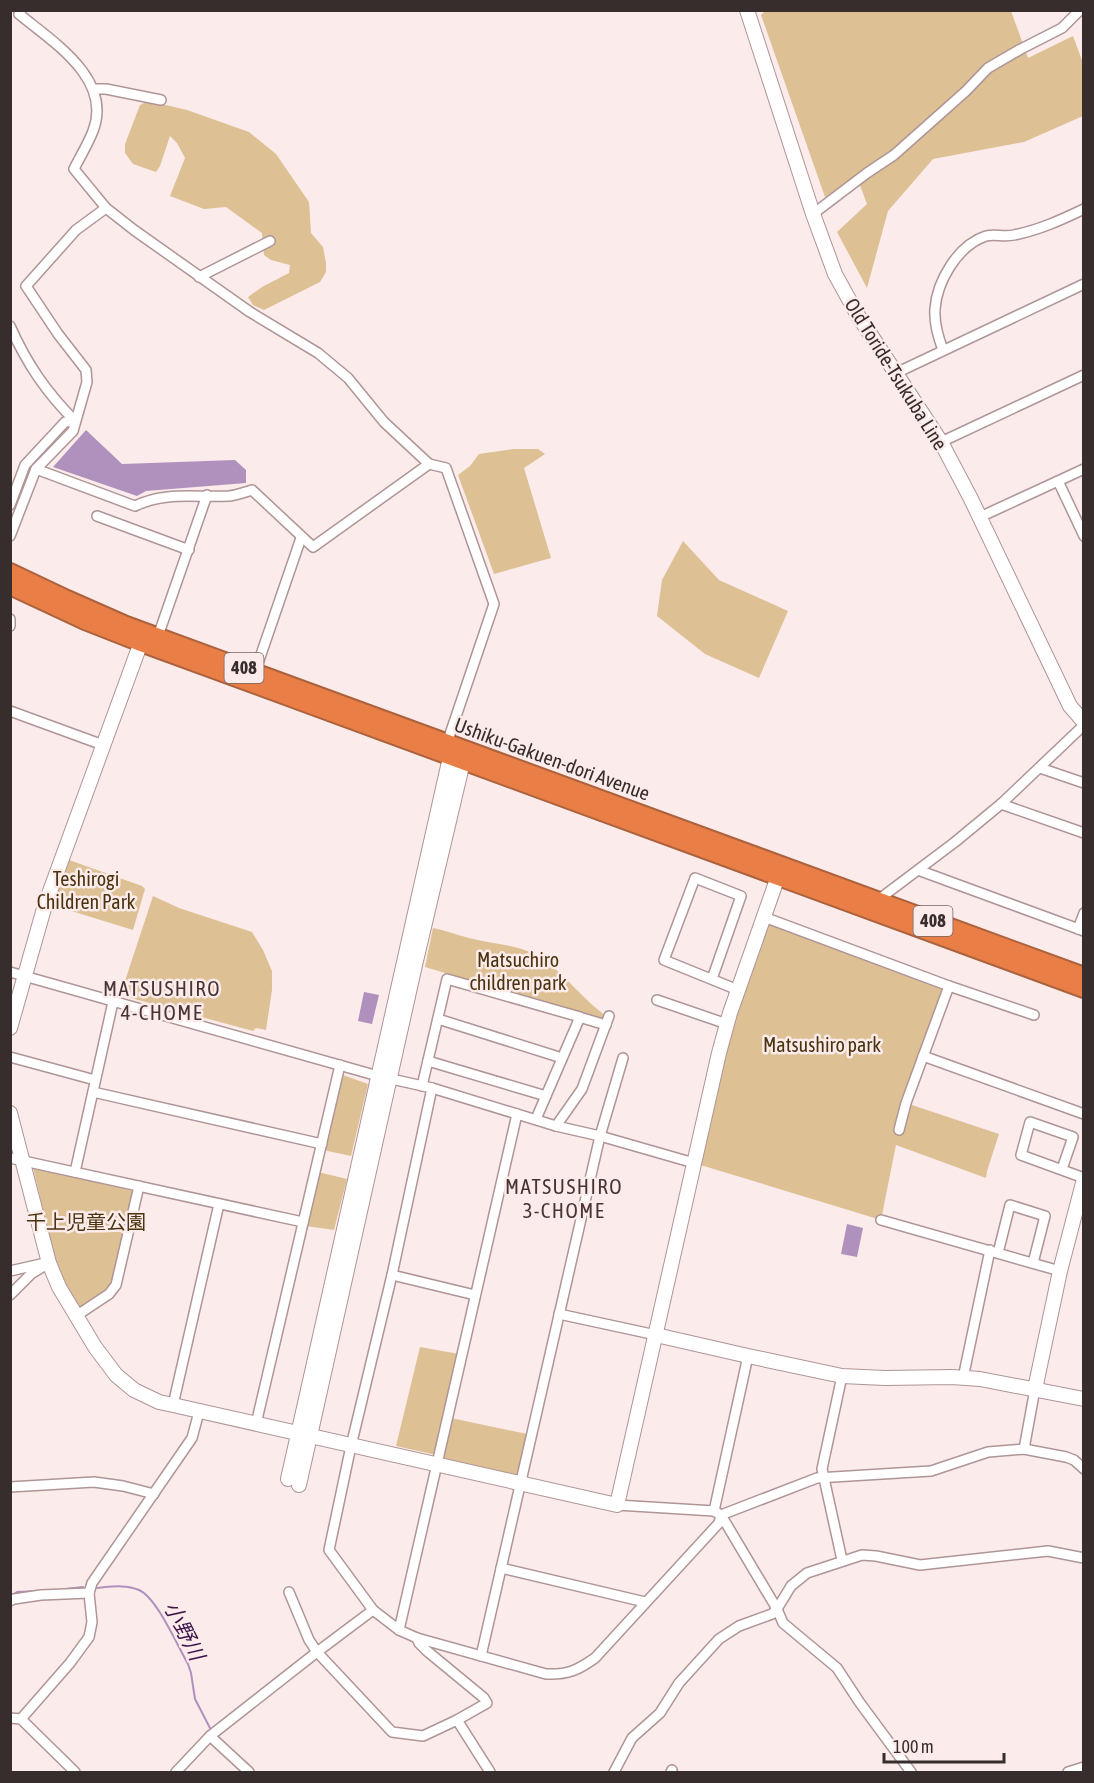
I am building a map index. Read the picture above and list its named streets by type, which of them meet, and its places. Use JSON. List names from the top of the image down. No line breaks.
{"streets":{"highway":["408","Ushiku-Gakuen-dori Avenue"],"street":["Old Toride-Tsukuba Line"]},"districts":["MATSUSHIRO 4-CHOME","MATSUSHIRO 3-CHOME"],"water":["小野川"],"parks":["Teshirogi Children Park","Matsuchiro children park","Matsushiro park","千上児童公園"],"scale_bar":"100 m"}
